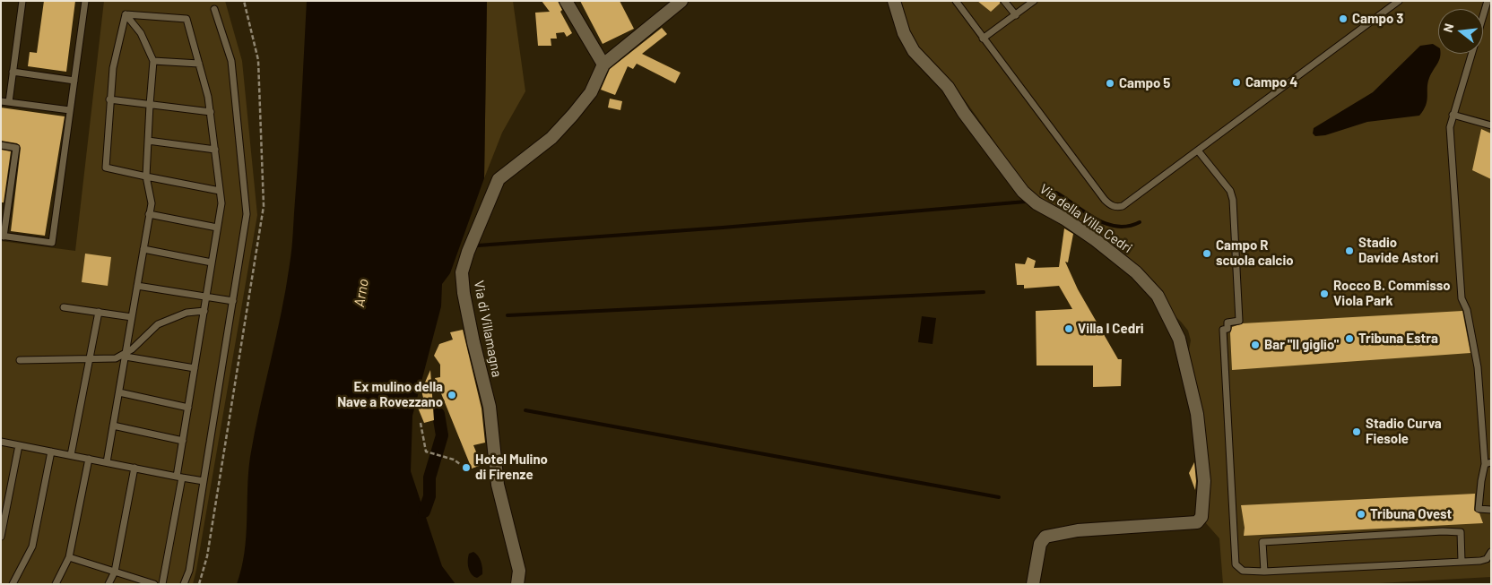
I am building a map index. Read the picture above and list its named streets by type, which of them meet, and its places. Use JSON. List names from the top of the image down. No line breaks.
{"streets":{"street":["Via della Villa Cedri","Via di Villamagna"]},"water":["Arno"],"places":["Campo 3","Campo 4","Campo 5","Stadio Davide Astori","Campo R scuola calcio","Rocco B. Commisso Viola Park","Villa I Cedri","Tribuna Estra","Bar \"Il giglio\"","Ex mulino della Nave a Rovezzano","Stadio Curva Fiesole","Hotel Mulino di Firenze","Tribuna Ovest"],"north":"left"}
